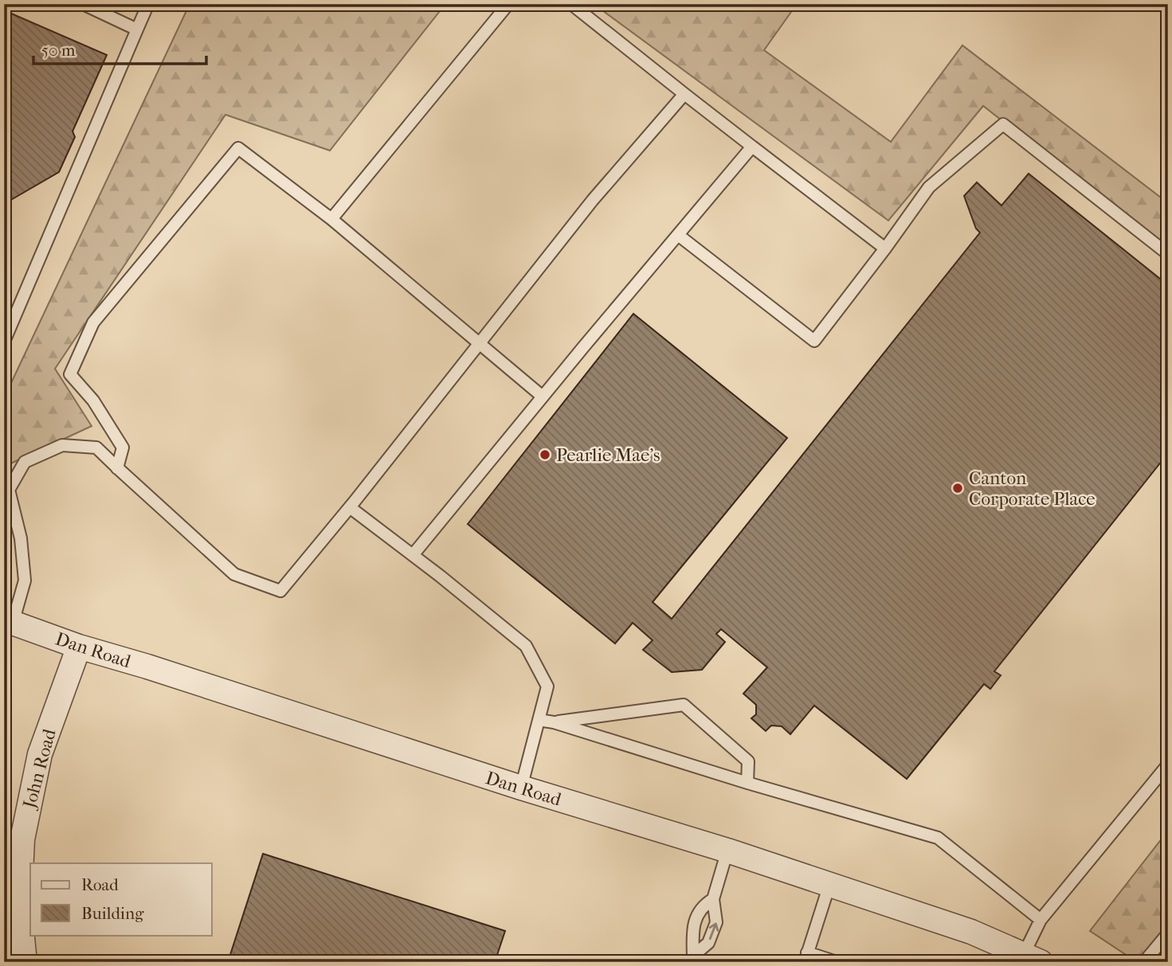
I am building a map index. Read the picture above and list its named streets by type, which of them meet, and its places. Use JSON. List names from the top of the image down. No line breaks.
{"streets":{"street":["Dan Road","John Road"]},"crossings":[["Dan Road","John Road"]],"places":["Pearlie Mae's","Canton Corporate Place"],"legend":["Road","Building"],"scale_bar":"50 m"}
